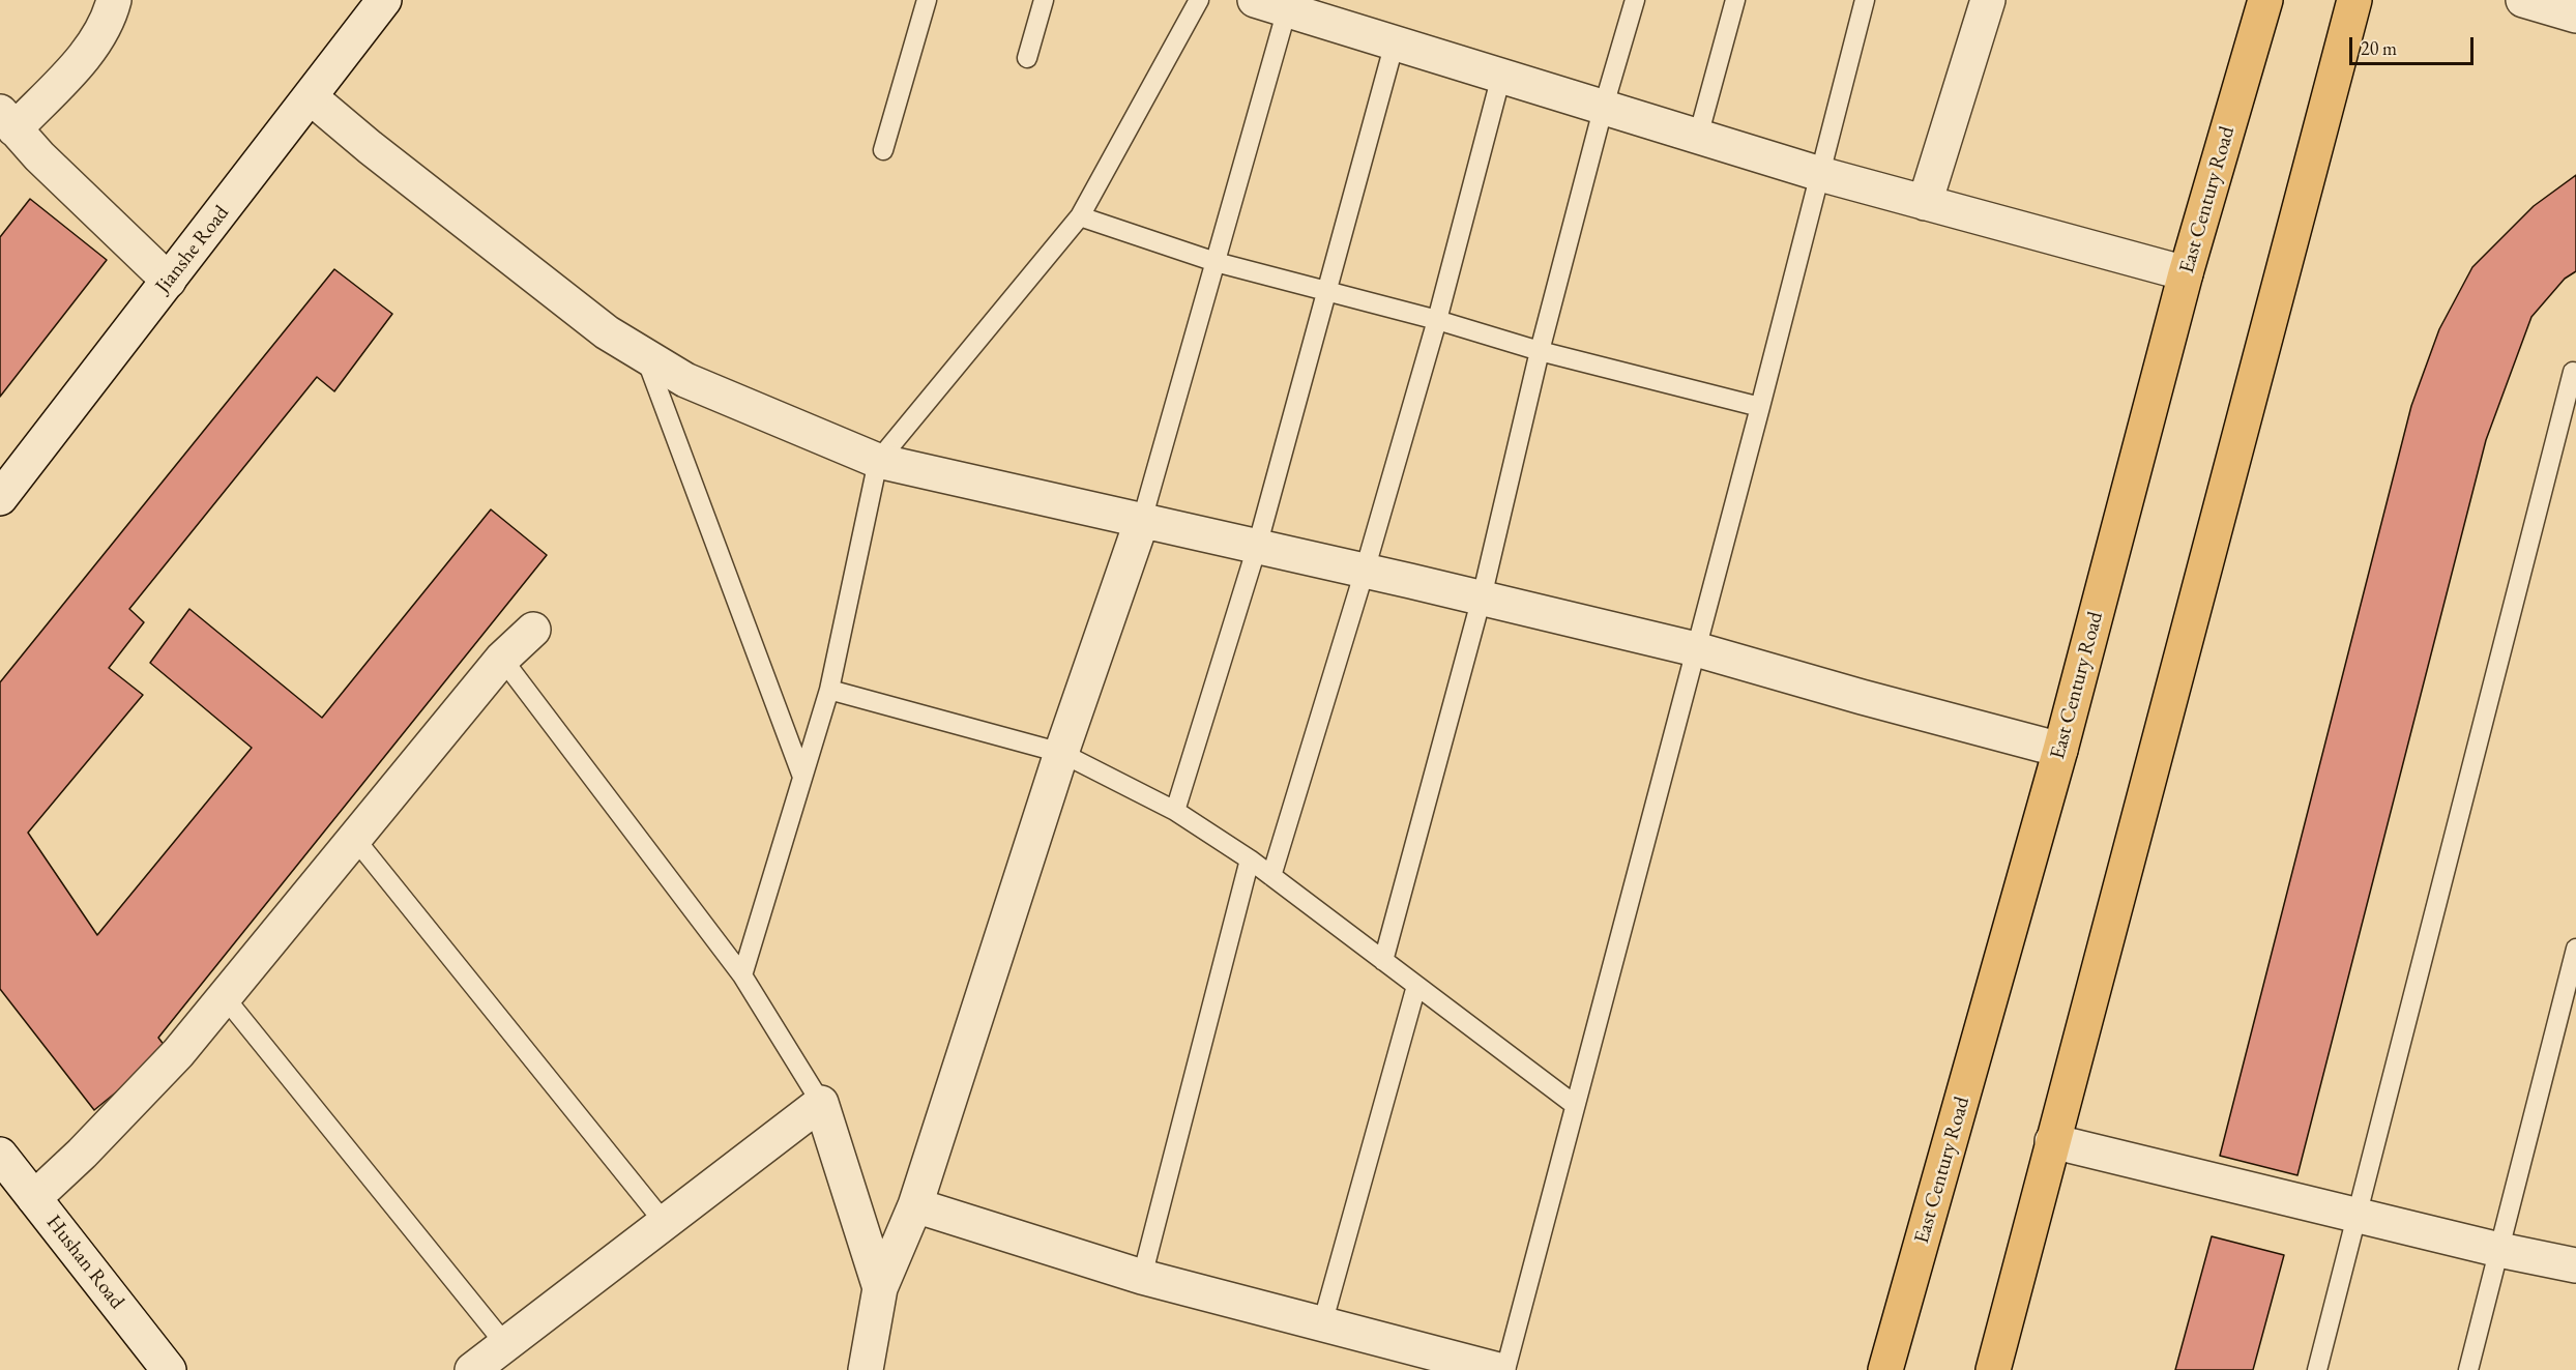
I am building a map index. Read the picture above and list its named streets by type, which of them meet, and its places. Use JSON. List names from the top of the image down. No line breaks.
{"streets":{"main road":["East Century Road"],"street":["Jianshe Road","Hushan Road"]},"scale_bar":"20 m"}
